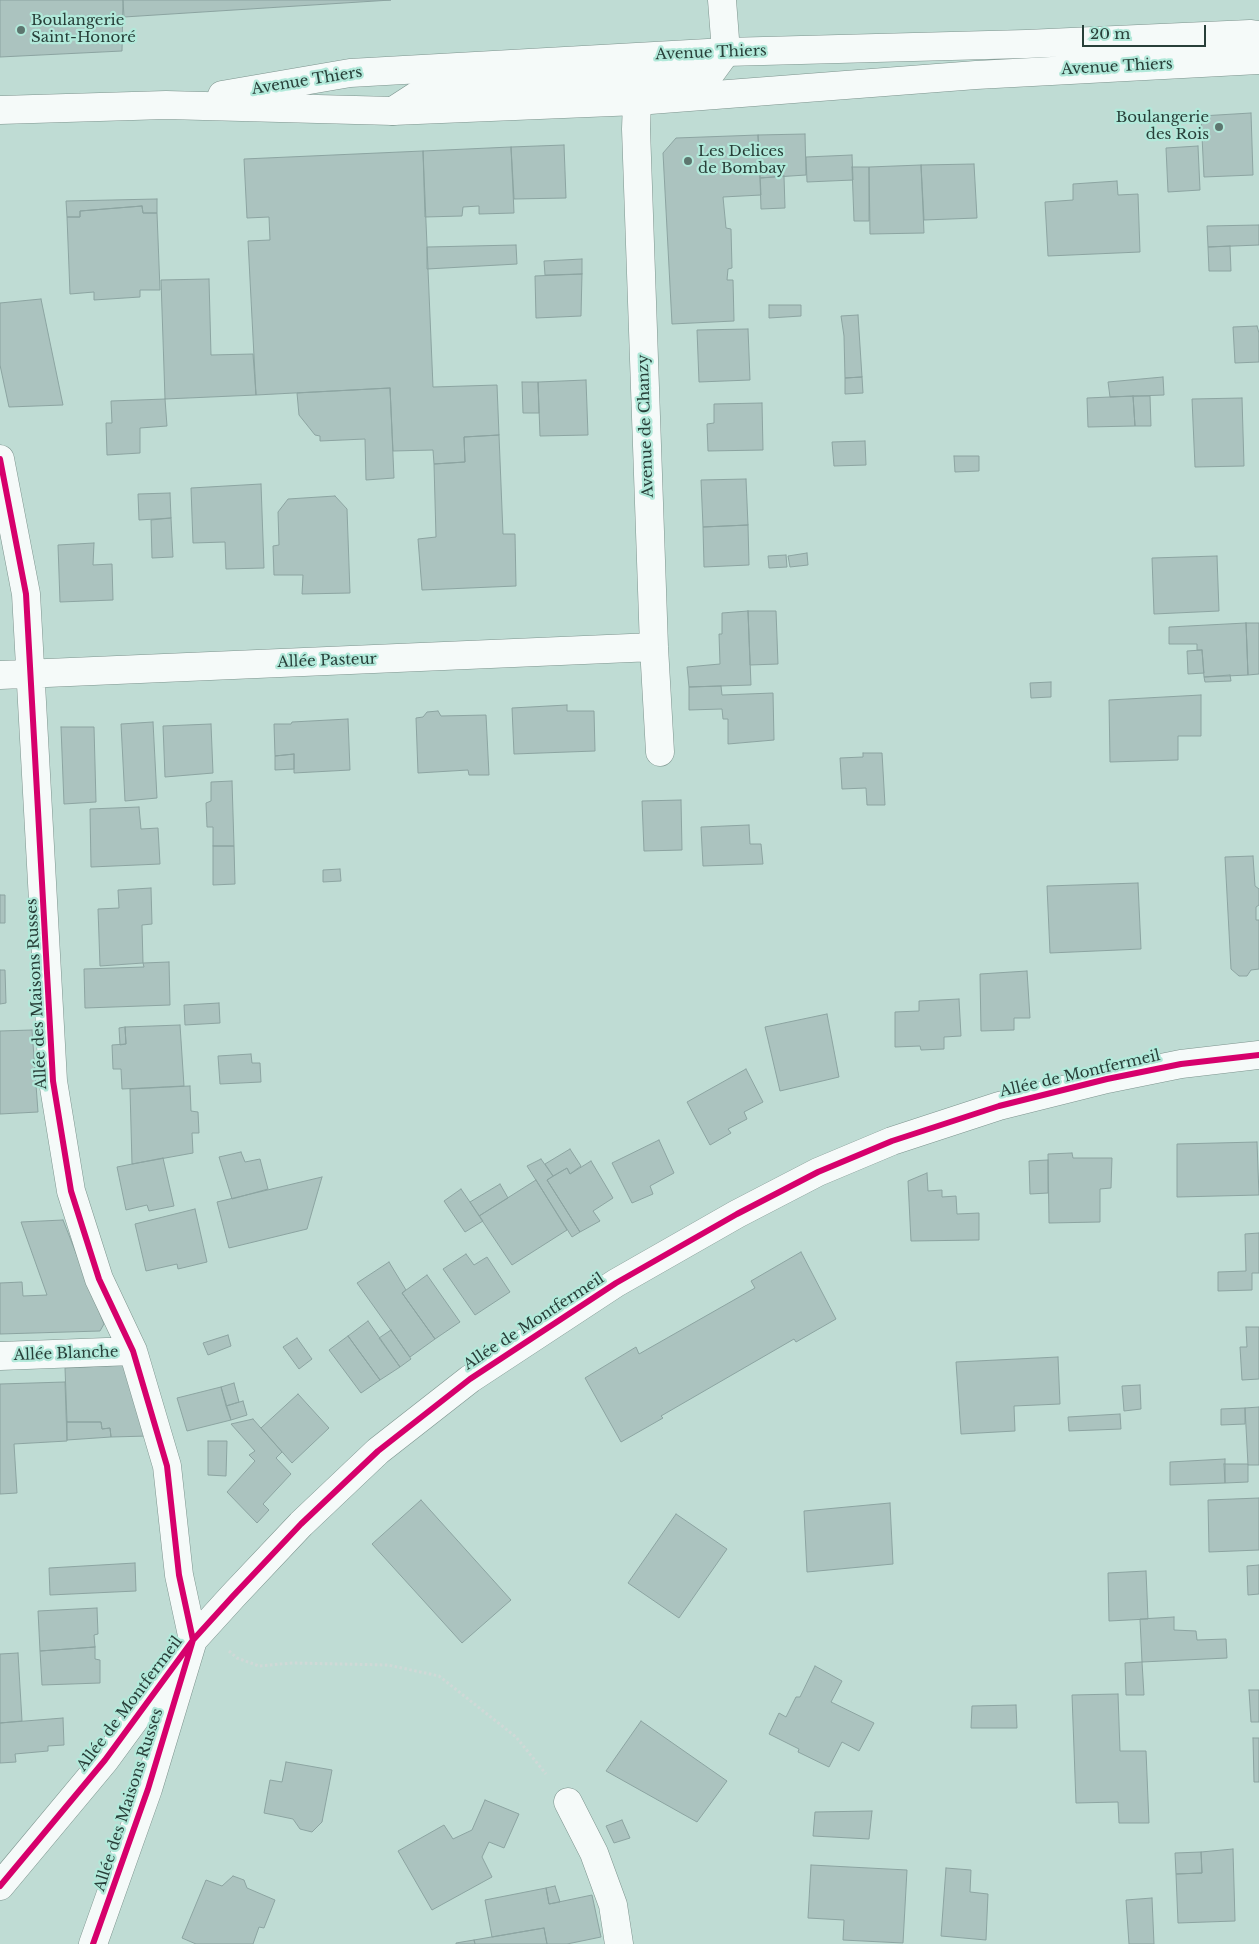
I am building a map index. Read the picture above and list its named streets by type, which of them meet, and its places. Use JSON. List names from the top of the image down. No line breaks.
{"streets":{"street":["Avenue Thiers","Avenue de Chanzy","Allée Pasteur","Allée des Maisons Russes","Allée de Montfermeil","Allée Blanche"]},"crossings":[["Avenue Thiers","Avenue de Chanzy"],["Avenue de Chanzy","Allée Pasteur"],["Allée Pasteur","Allée des Maisons Russes"],["Allée des Maisons Russes","Allée de Montfermeil"],["Allée des Maisons Russes","Allée Blanche"]],"places":["Boulangerie Saint-Honoré","Boulangerie des Rois","Les Delices de Bombay"],"scale_bar":"20 m"}
